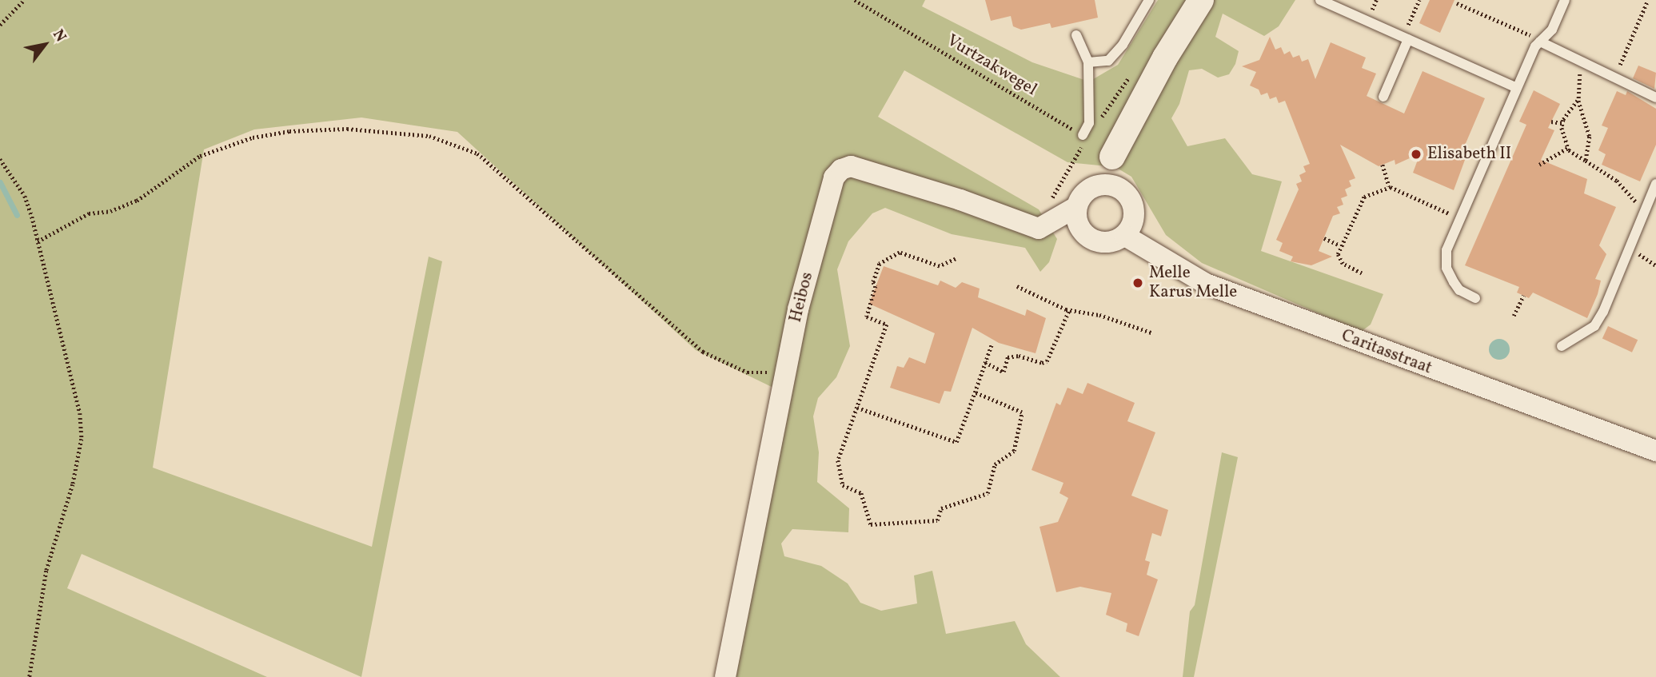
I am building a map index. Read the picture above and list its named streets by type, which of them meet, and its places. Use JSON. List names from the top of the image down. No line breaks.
{"streets":{"street":["Heibos","Caritasstraat"],"path":["Vurtzakwegel"]},"crossings":[["Heibos","Caritasstraat"]],"places":["Elisabeth II","Melle Karus Melle"],"north":"top right"}
